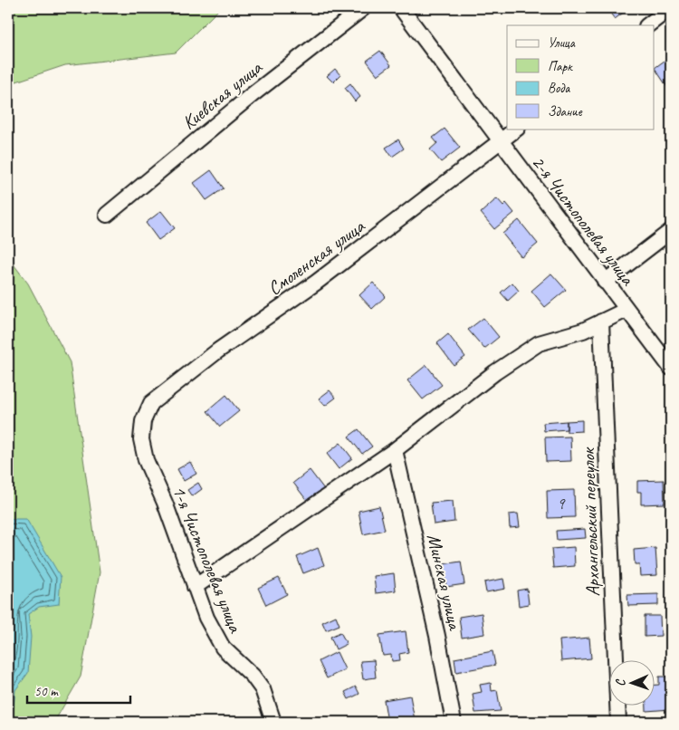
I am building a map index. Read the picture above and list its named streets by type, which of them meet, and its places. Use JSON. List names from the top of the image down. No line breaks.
{"streets":{"street":["Киевская улица","2-я Чистополевая улица","Смоленская улица","Архангельский переулок","1-я Чистополевая улица","Минская улица"]},"crossings":[["2-я Чистополевая улица","Смоленская улица"],["Смоленская улица","1-я Чистополевая улица"]],"house_numbers":["9"],"legend":["Улица","Парк","Вода","Здание"],"scale_bar":"50 m","north":"left"}
